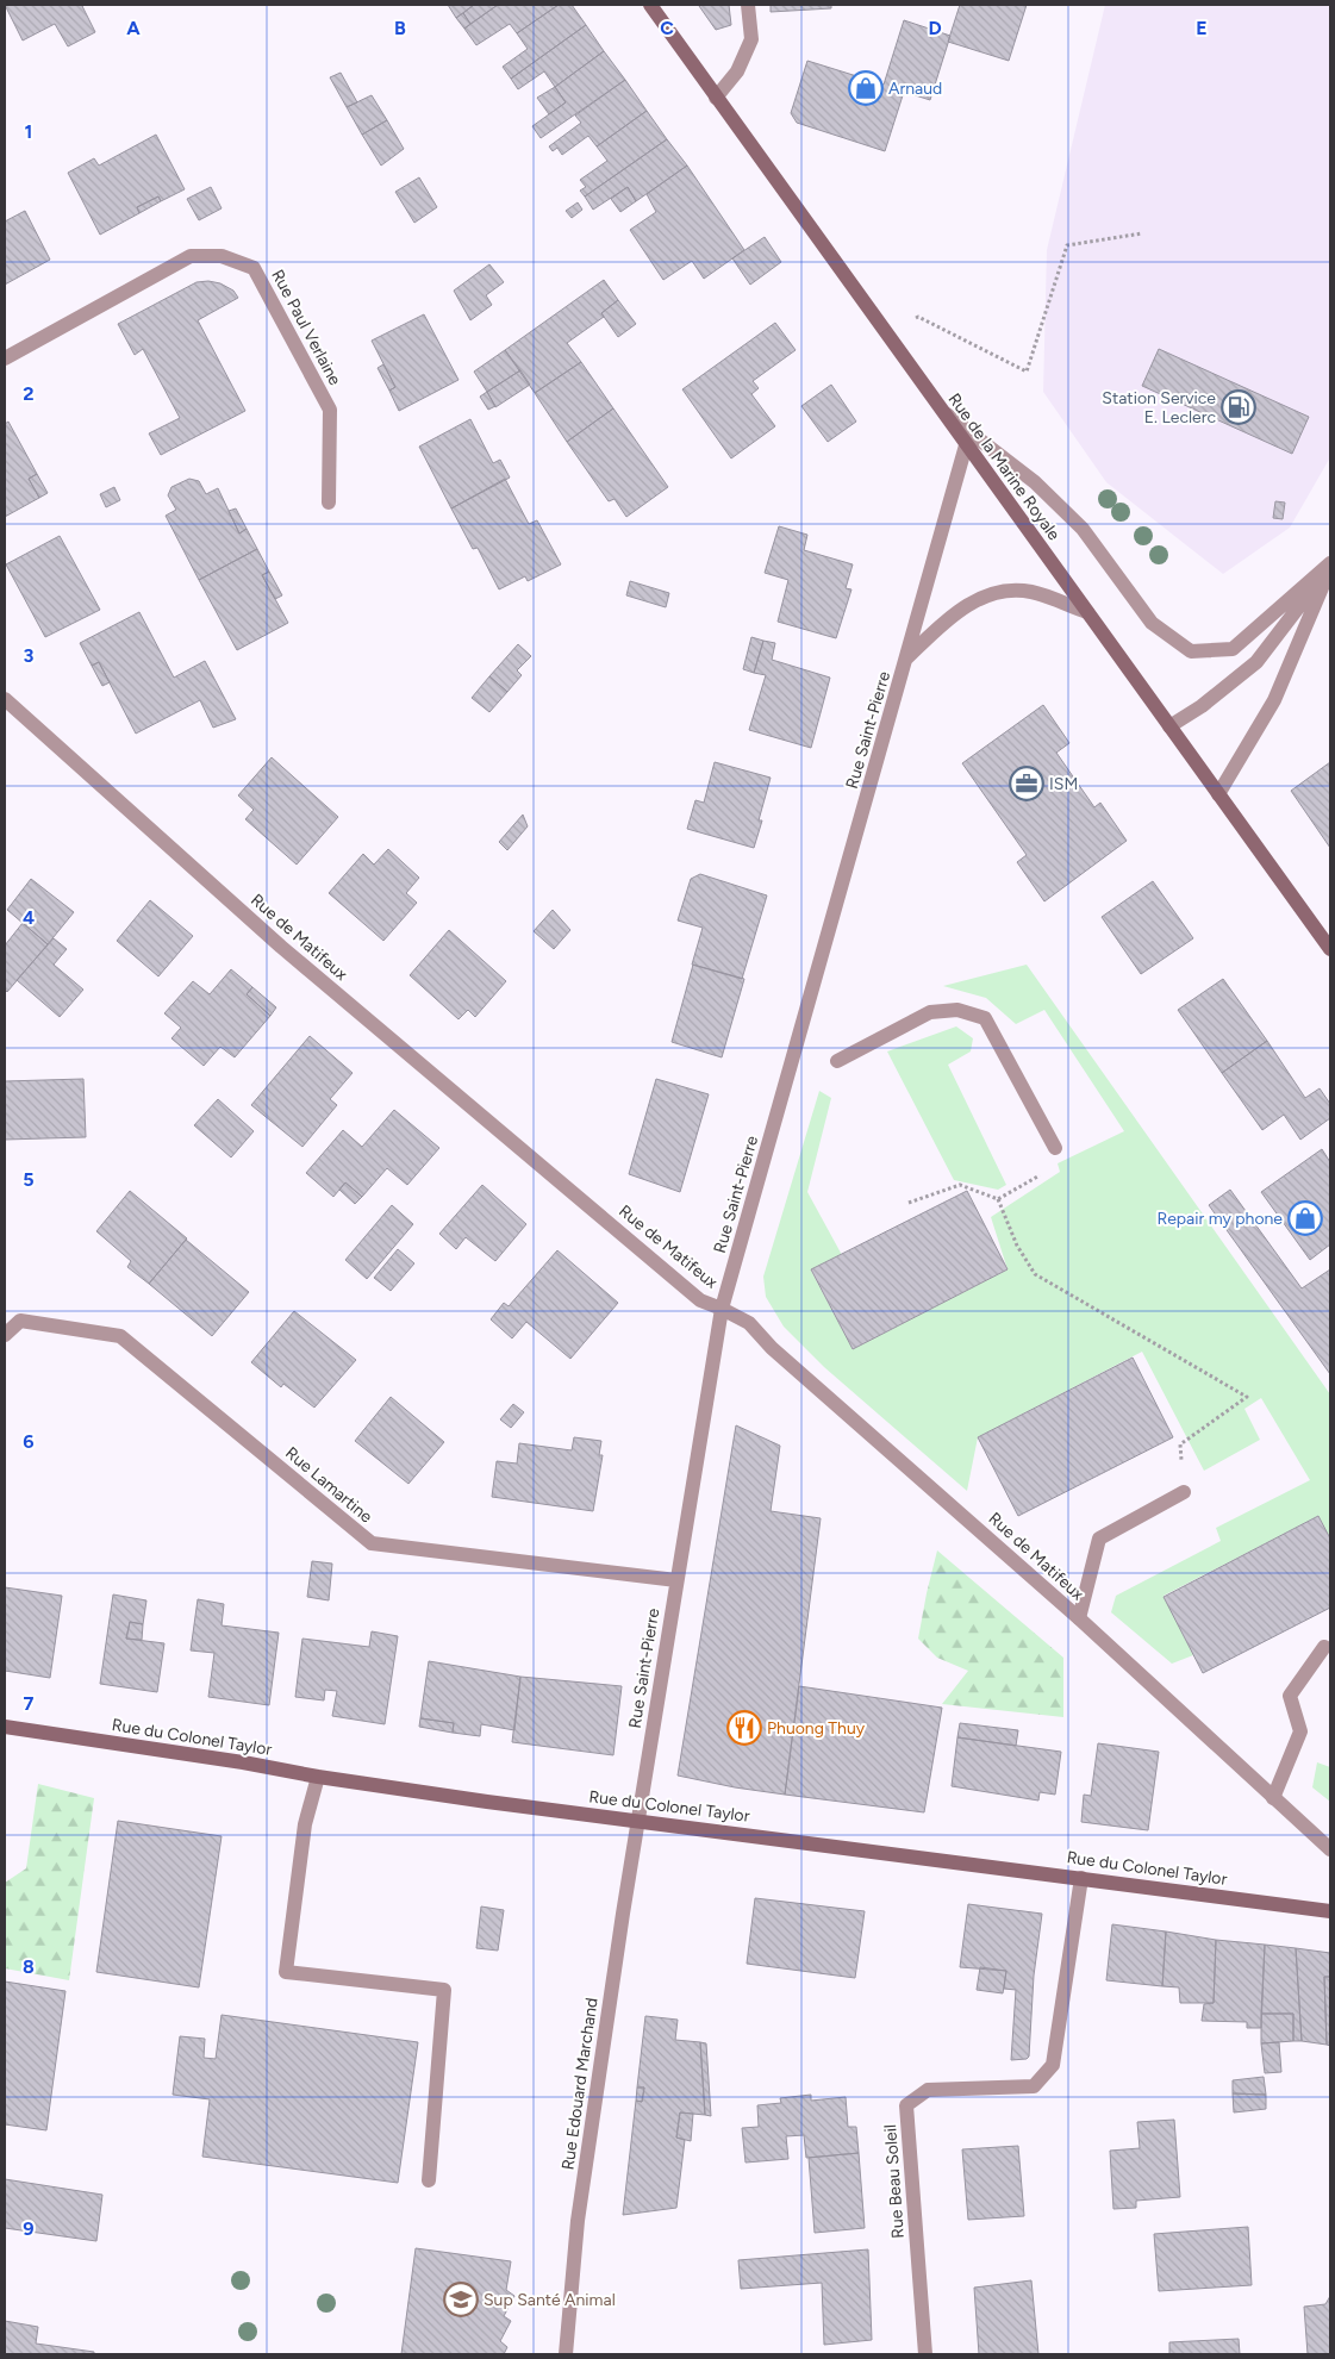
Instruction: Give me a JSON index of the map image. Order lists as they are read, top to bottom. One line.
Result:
{"streets":{"main road":["Rue de la Marine Royale","Rue du Colonel Taylor"],"street":["Rue Paul Verlaine","Rue Saint-Pierre","Rue de Matifeux","Rue Lamartine","Rue Edouard Marchand","Rue Beau Soleil"]},"crossings":[["Rue de la Marine Royale","Rue Saint-Pierre"],["Rue Saint-Pierre","Rue de Matifeux"],["Rue Saint-Pierre","Rue Lamartine"],["Rue Saint-Pierre","Rue du Colonel Taylor"],["Rue Saint-Pierre","Rue Edouard Marchand"],["Rue du Colonel Taylor","Rue Edouard Marchand"],["Rue du Colonel Taylor","Rue Beau Soleil"]],"places":{"shop":["Arnaud","Repair my phone"],"fuel station":["Station Service E. Leclerc"],"office":["ISM"],"restaurant":["Phuong Thuy"],"school or university":["Sup Santé Animal"]},"grid":{"columns":["A","B","C","D","E"],"rows":["1","2","3","4","5","6","7","8","9"]}}
